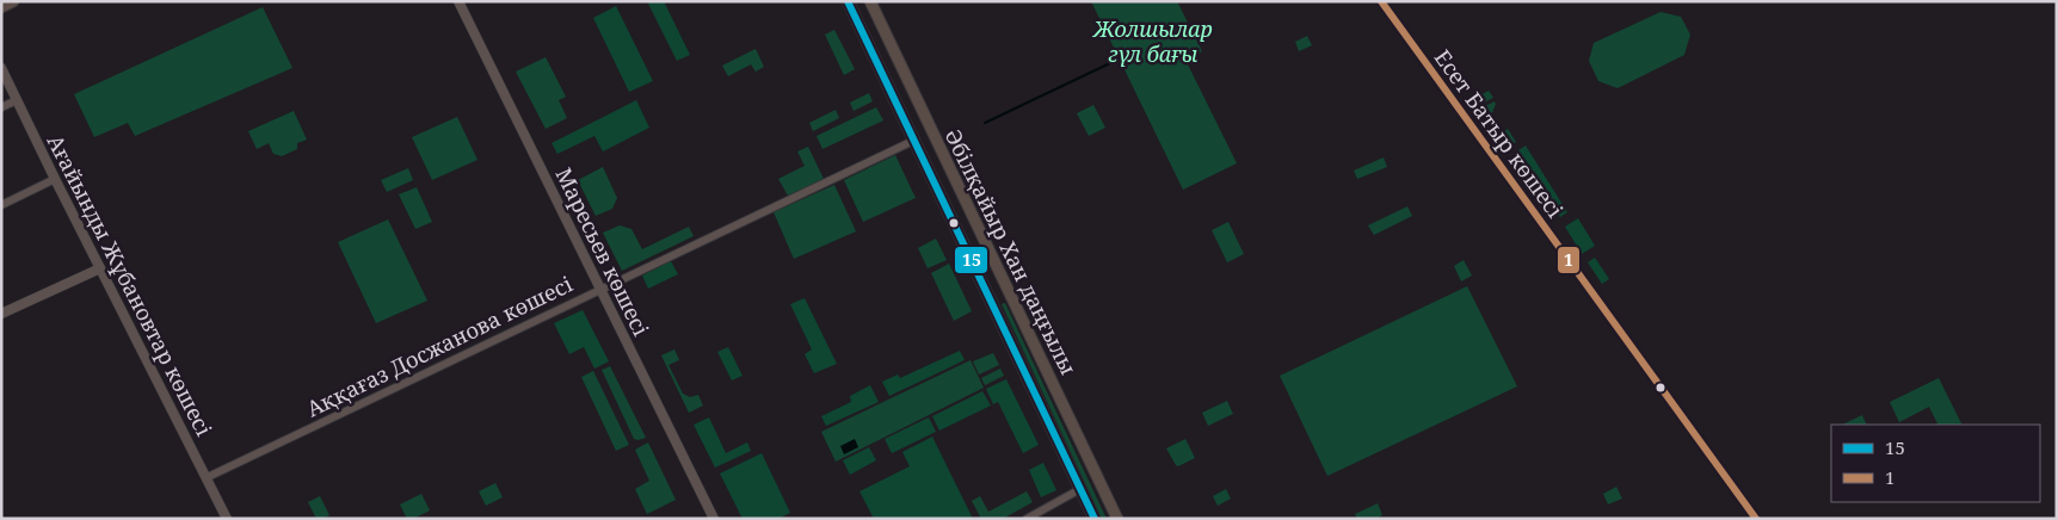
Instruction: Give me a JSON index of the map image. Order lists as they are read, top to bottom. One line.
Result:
{"streets":{"main road":["Әбілқайыр Хан даңғылы"],"street":["Есет Батыр көшесі","Маресьев көшесі","Ағайынды Жұбановтар көшесі","Аққағаз Досжанова көшесі"]},"crossings":[["Маресьев көшесі","Аққағаз Досжанова көшесі"],["Әбілқайыр Хан даңғылы","Аққағаз Досжанова көшесі"],["Ағайынды Жұбановтар көшесі","Аққағаз Досжанова көшесі"]],"parks":["Жолшылар гүл бағы"],"lines":["transit line 15","transit line 1"],"legend":["15","1"]}
